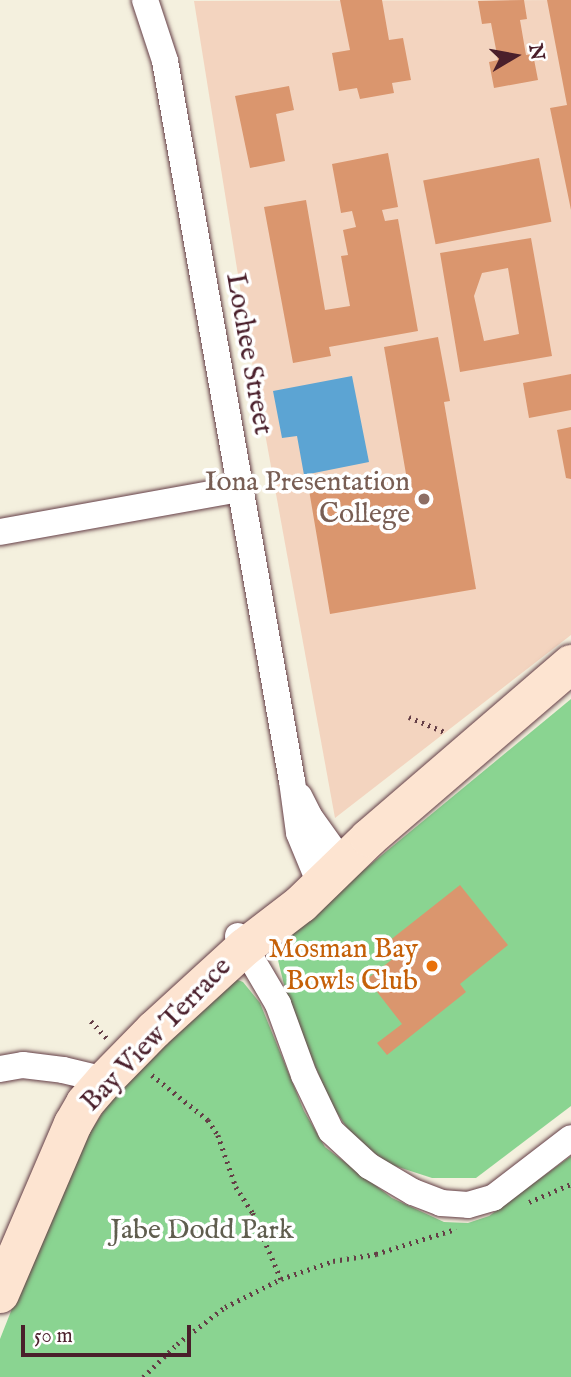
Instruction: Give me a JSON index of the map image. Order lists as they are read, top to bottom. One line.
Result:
{"streets":{"street":["Lochee Street","Bay View Terrace"]},"crossings":[["Lochee Street","Bay View Terrace"]],"parks":["Jabe Dodd Park"],"places":["Iona Presentation College","Mosman Bay Bowls Club"],"scale_bar":"50 m","north":"right"}
